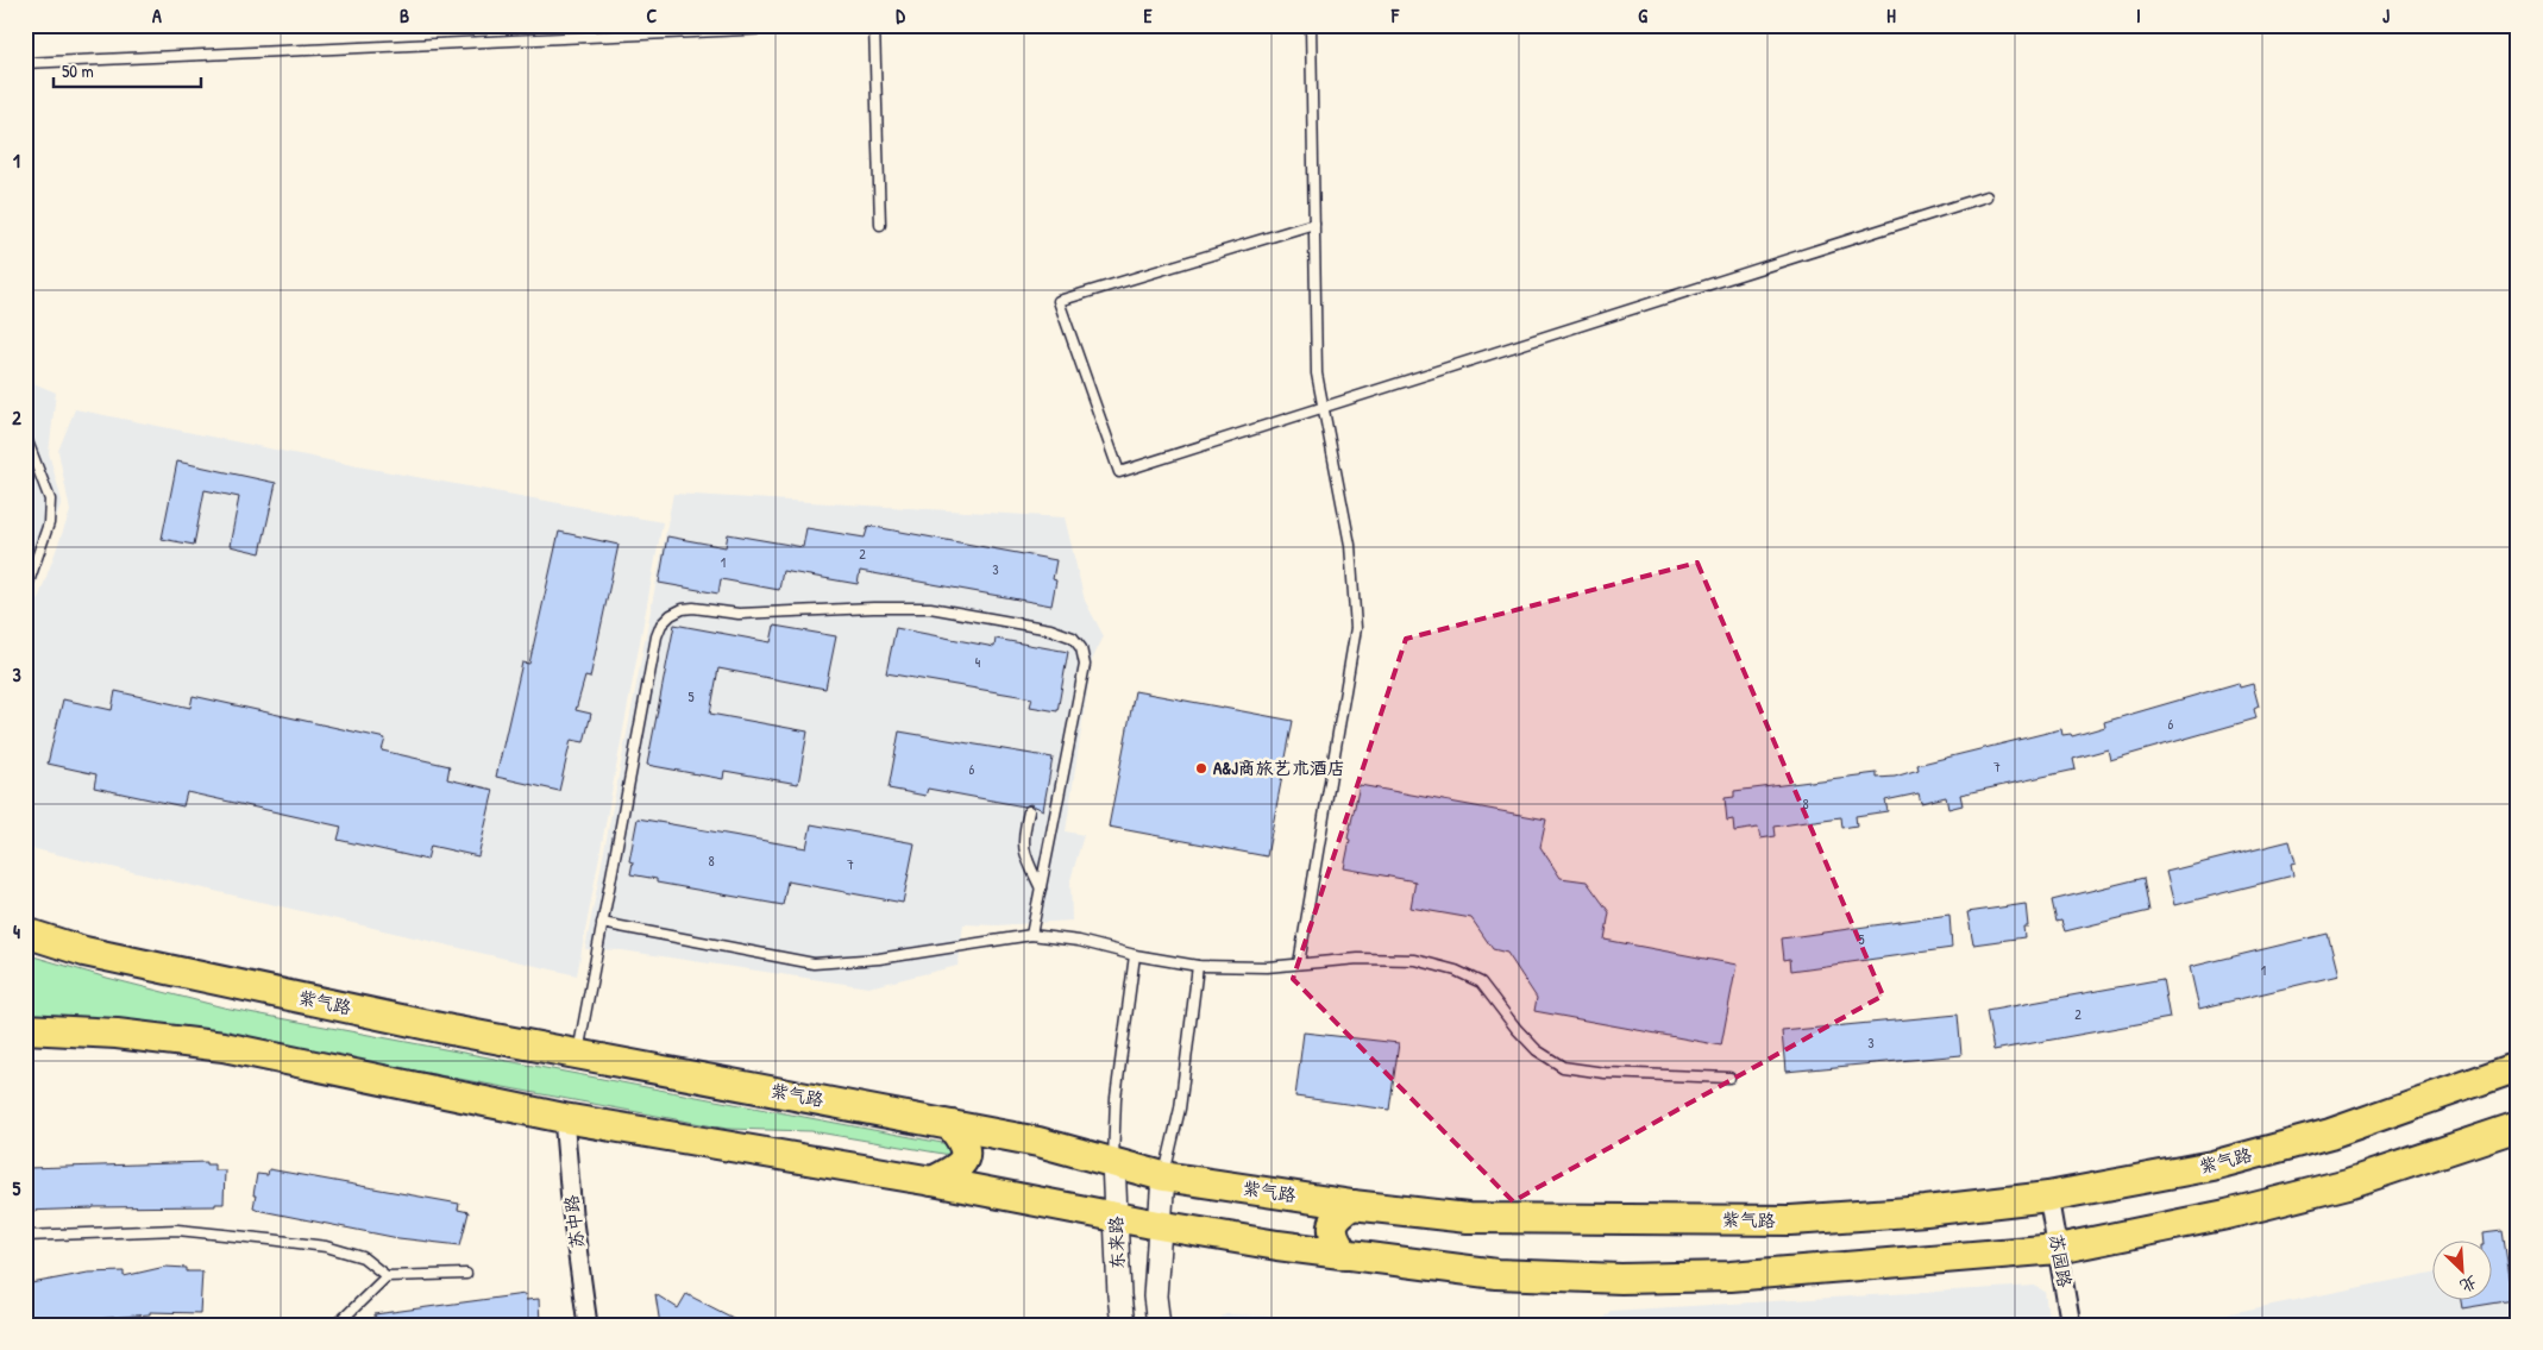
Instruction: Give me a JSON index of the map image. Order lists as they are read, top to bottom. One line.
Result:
{"streets":{"main road":["紫气路"],"street":["苏中路","东来路","苏园路"]},"crossings":[["紫气路","东来路"],["紫气路","苏园路"]],"places":["A&J商旅艺术酒店"],"house_numbers":["2","1","3","4","5","6","7","6","8","8","7","5","1","2","3"],"scale_bar":"50 m","north":"bottom right","grid":{"columns":["A","B","C","D","E","F","G","H","I","J"],"rows":["1","2","3","4","5"]}}
